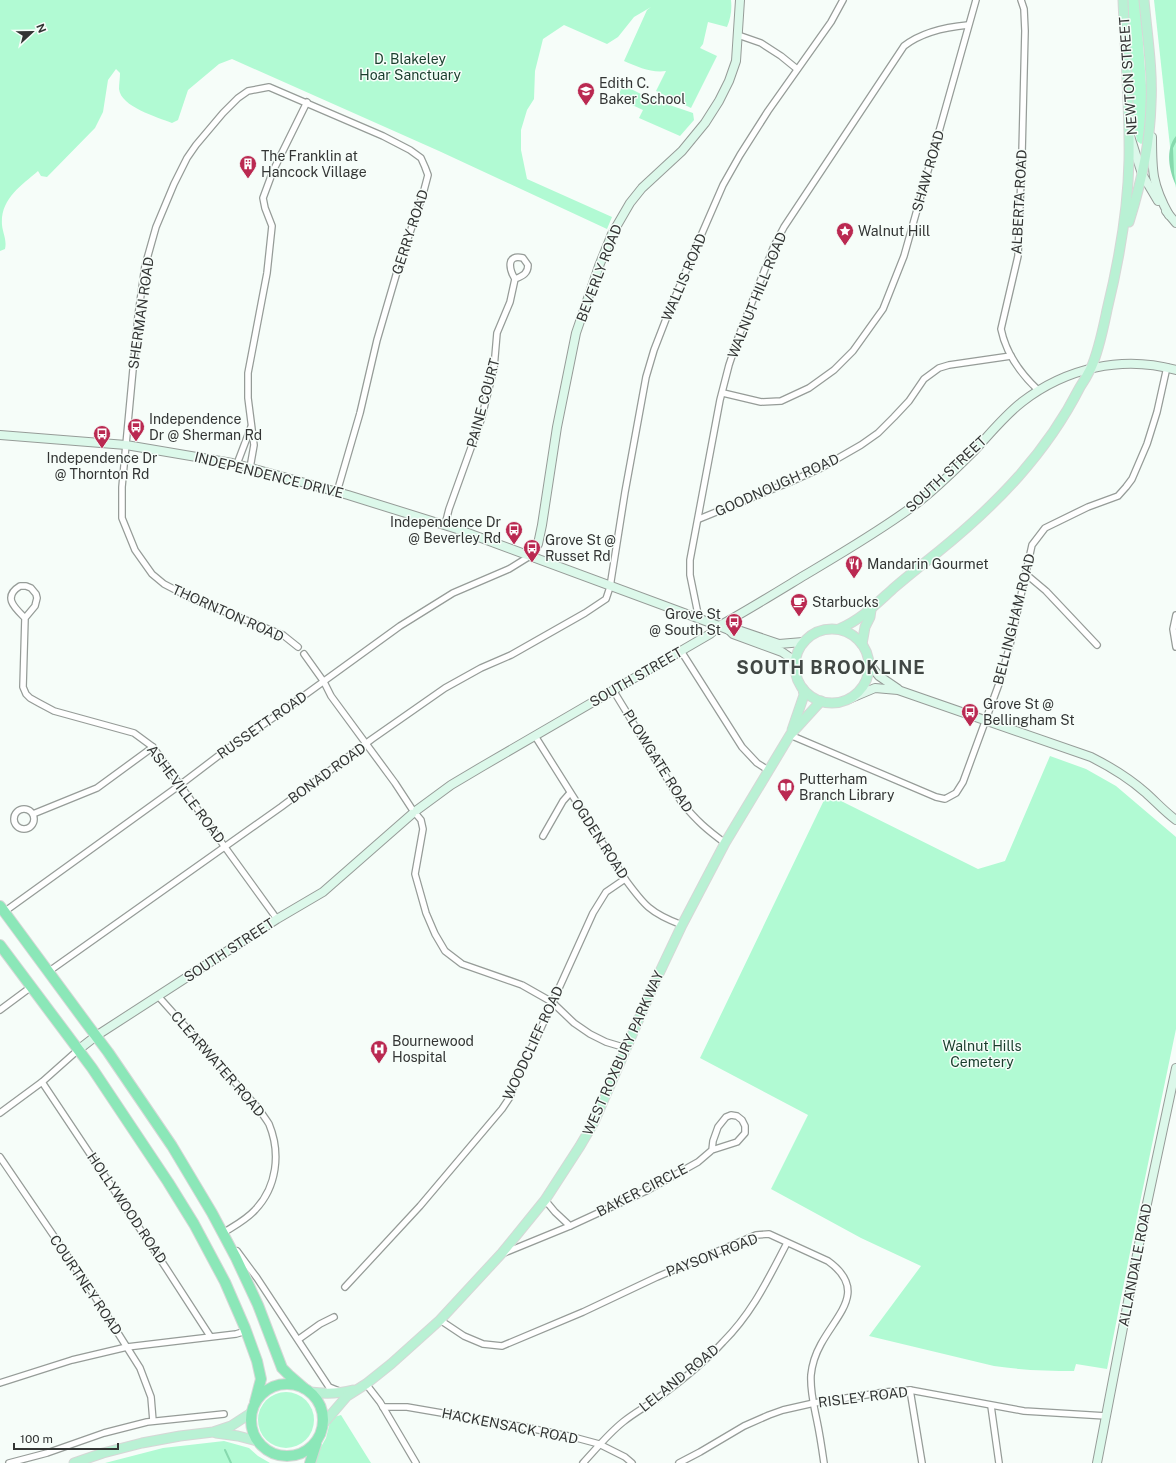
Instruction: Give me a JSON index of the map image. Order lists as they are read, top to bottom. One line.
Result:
{"streets":{"main road":["NEWTON STREET","WEST ROXBURY PARKWAY"],"street":["SHAW ROAD","ALBERTA ROAD","GERRY ROAD","BEVERLY ROAD","WALLIS ROAD","WALNUT HILL ROAD","SHERMAN ROAD","PAINE COURT","SOUTH STREET","INDEPENDENCE DRIVE","GOODNOUGH ROAD","THORNTON ROAD","BELLINGHAM ROAD","RUSSETT ROAD","PLOWGATE ROAD","BONAD ROAD","ASHEVILLE ROAD","OGDEN ROAD","WOODCLIFF ROAD","CLEARWATER ROAD","BAKER CIRCLE","HOLLYWOOD ROAD","PAYSON ROAD","ALLANDALE ROAD","COURTNEY ROAD","LELAND ROAD","RISLEY ROAD","HACKENSACK ROAD"]},"crossings":[["SHAW ROAD","WALNUT HILL ROAD"],["ALBERTA ROAD","SOUTH STREET"],["ALBERTA ROAD","GOODNOUGH ROAD"],["GERRY ROAD","SHERMAN ROAD"],["GERRY ROAD","INDEPENDENCE DRIVE"],["BEVERLY ROAD","INDEPENDENCE DRIVE"],["BEVERLY ROAD","RUSSETT ROAD"],["WALLIS ROAD","INDEPENDENCE DRIVE"],["WALLIS ROAD","BONAD ROAD"],["WALNUT HILL ROAD","INDEPENDENCE DRIVE"],["WALNUT HILL ROAD","GOODNOUGH ROAD"],["SHERMAN ROAD","INDEPENDENCE DRIVE"],["SHERMAN ROAD","THORNTON ROAD"],["PAINE COURT","INDEPENDENCE DRIVE"],["SOUTH STREET","INDEPENDENCE DRIVE"],["SOUTH STREET","BELLINGHAM ROAD"],["SOUTH STREET","PLOWGATE ROAD"],["SOUTH STREET","ASHEVILLE ROAD"],["SOUTH STREET","OGDEN ROAD"],["SOUTH STREET","CLEARWATER ROAD"],["SOUTH STREET","HOLLYWOOD ROAD"],["INDEPENDENCE DRIVE","THORNTON ROAD"],["INDEPENDENCE DRIVE","RUSSETT ROAD"],["INDEPENDENCE DRIVE","BONAD ROAD"],["BELLINGHAM ROAD","WEST ROXBURY PARKWAY"],["RUSSETT ROAD","ASHEVILLE ROAD"],["PLOWGATE ROAD","WEST ROXBURY PARKWAY"],["BONAD ROAD","ASHEVILLE ROAD"],["OGDEN ROAD","WOODCLIFF ROAD"],["OGDEN ROAD","WEST ROXBURY PARKWAY"],["WEST ROXBURY PARKWAY","BAKER CIRCLE"],["WEST ROXBURY PARKWAY","PAYSON ROAD"],["PAYSON ROAD","LELAND ROAD"],["PAYSON ROAD","RISLEY ROAD"],["ALLANDALE ROAD","RISLEY ROAD"],["LELAND ROAD","HACKENSACK ROAD"]],"districts":["SOUTH BROOKLINE"],"parks":["D. Blakeley Hoar Sanctuary","Walnut Hills Cemetery"],"places":{"school or university":["Edith C. Baker School"],"building":["The Franklin at Hancock Village"],"place":["Walnut Hill"],"bus stop":["Independence Dr @ Sherman Rd","Independence Dr @ Thornton Rd","Independence Dr @ Beverley Rd","Grove St @ Russet Rd","Grove St @ South St","Grove St @ Bellingham St"],"restaurant":["Mandarin Gourmet"],"cafe":["Starbucks"],"library":["Putterham Branch Library"],"hospital":["Bournewood Hospital"]},"scale_bar":"100 m","north":"right"}
